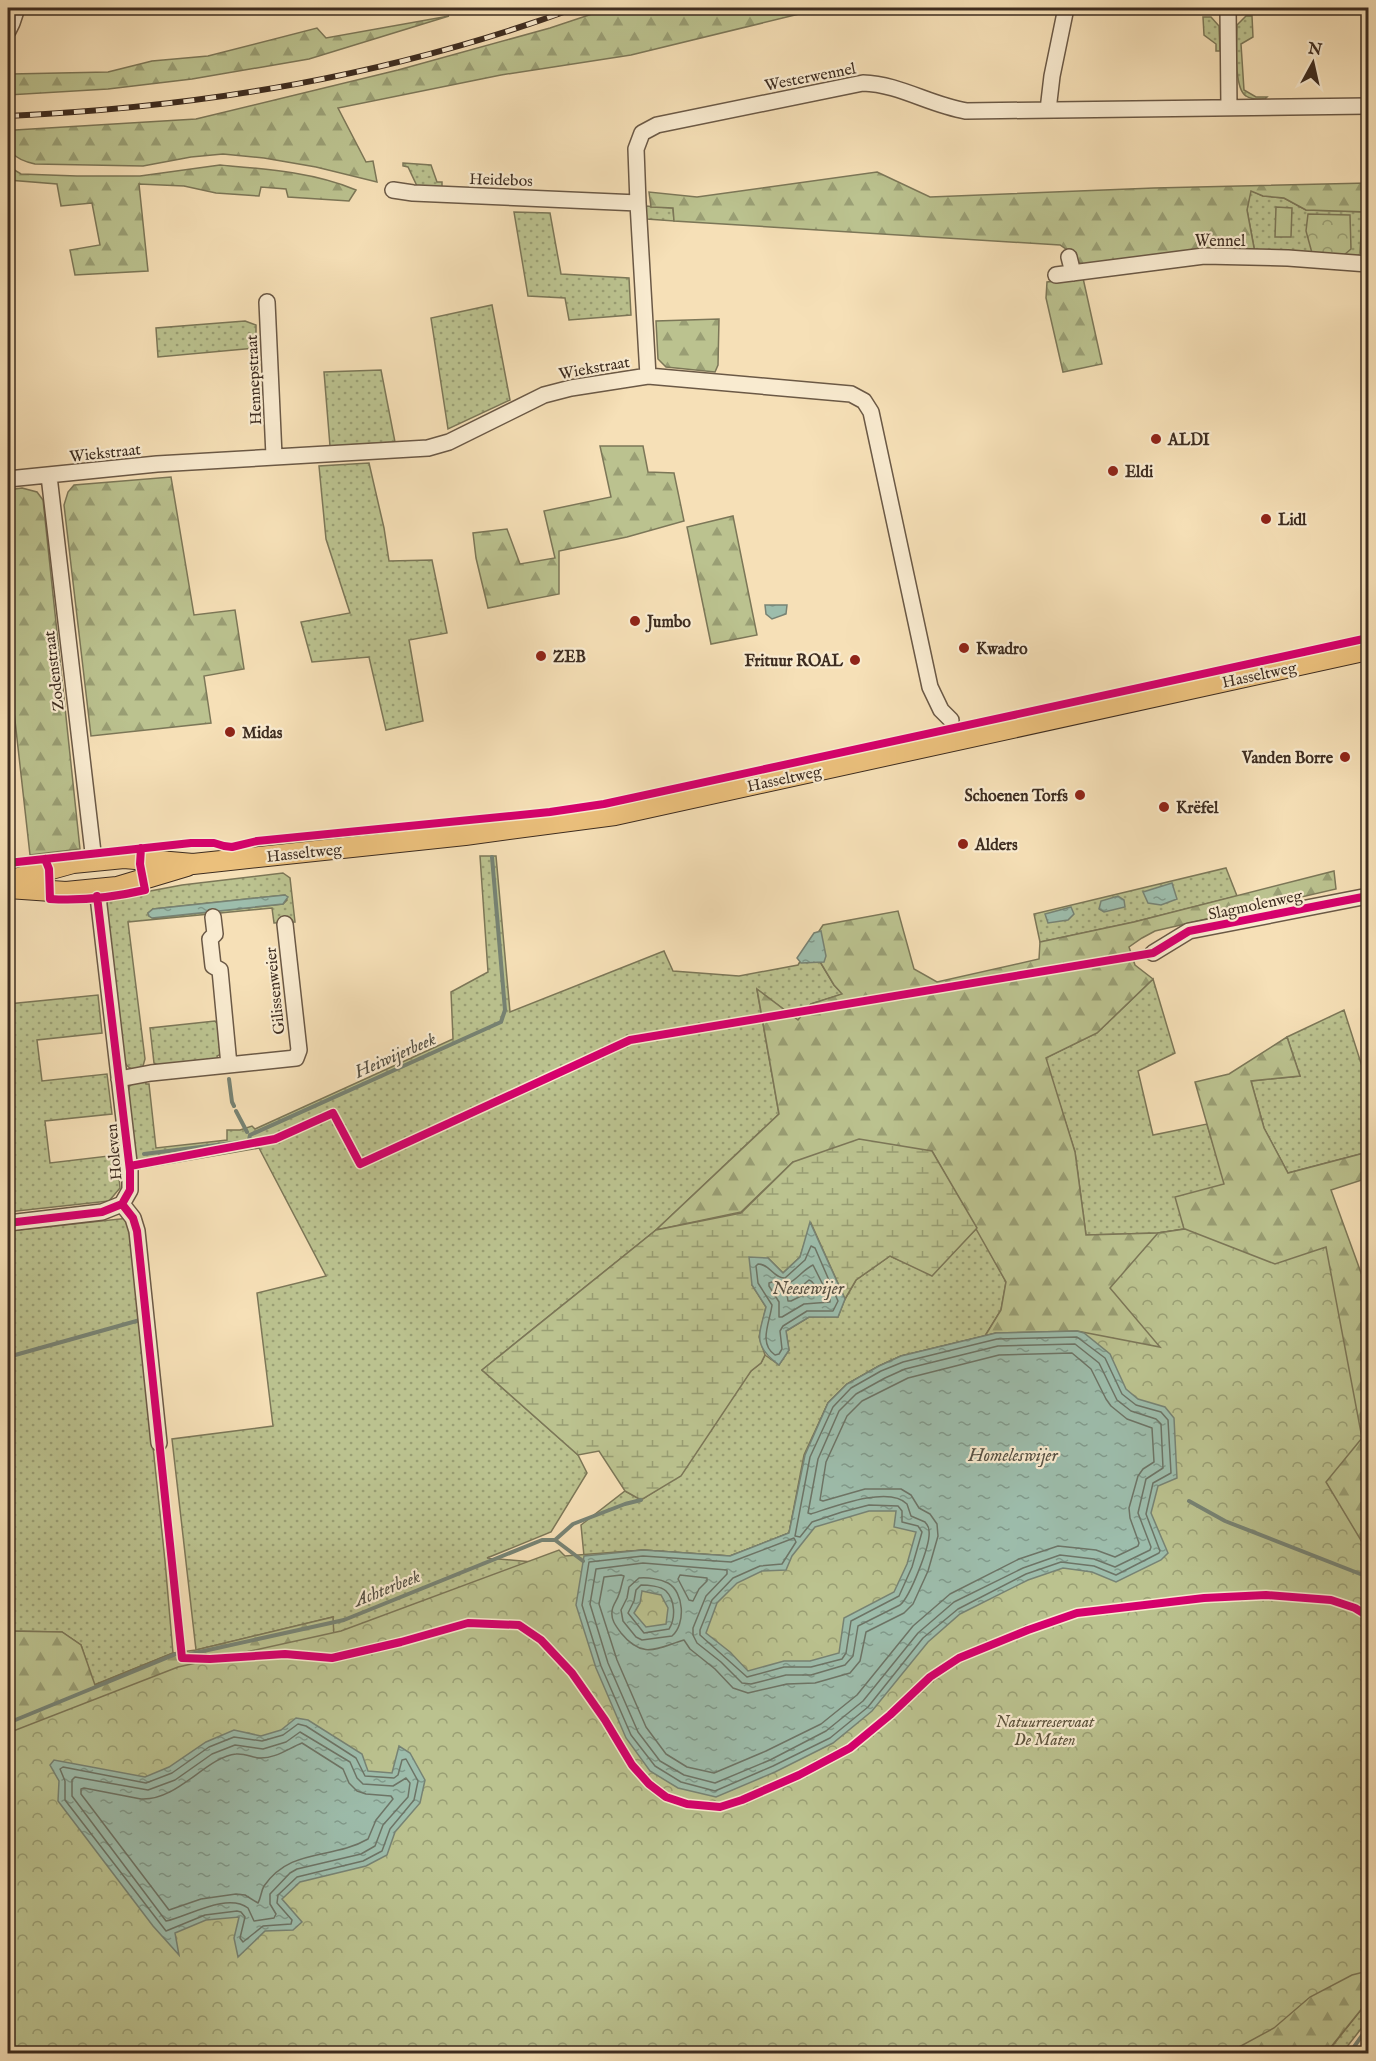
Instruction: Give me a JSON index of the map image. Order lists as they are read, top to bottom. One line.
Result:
{"streets":{"main road":["Hasseltweg"],"street":["Westerwennel","Heidebos","Wennel","Wiekstraat","Hennepstraat","Zodenstraat","Slagmolenweg","Gilissenweier","Holeven"]},"crossings":[["Westerwennel","Heidebos"],["Westerwennel","Wiekstraat"],["Wiekstraat","Hennepstraat"],["Wiekstraat","Zodenstraat"],["Zodenstraat","Hasseltweg"],["Hasseltweg","Holeven"],["Gilissenweier","Holeven"]],"water":["Heiwijerbeek","Neesewijer","Homeleswijer","Achterbeek"],"parks":["Natuurreservaat De Maten"],"places":["ALDI","Eldi","Lidl","Jumbo","Kwadro","ZEB","Frituur ROAL","Midas","Vanden Borre","Schoenen Torfs","Krëfel","Alders"],"north":"top"}
